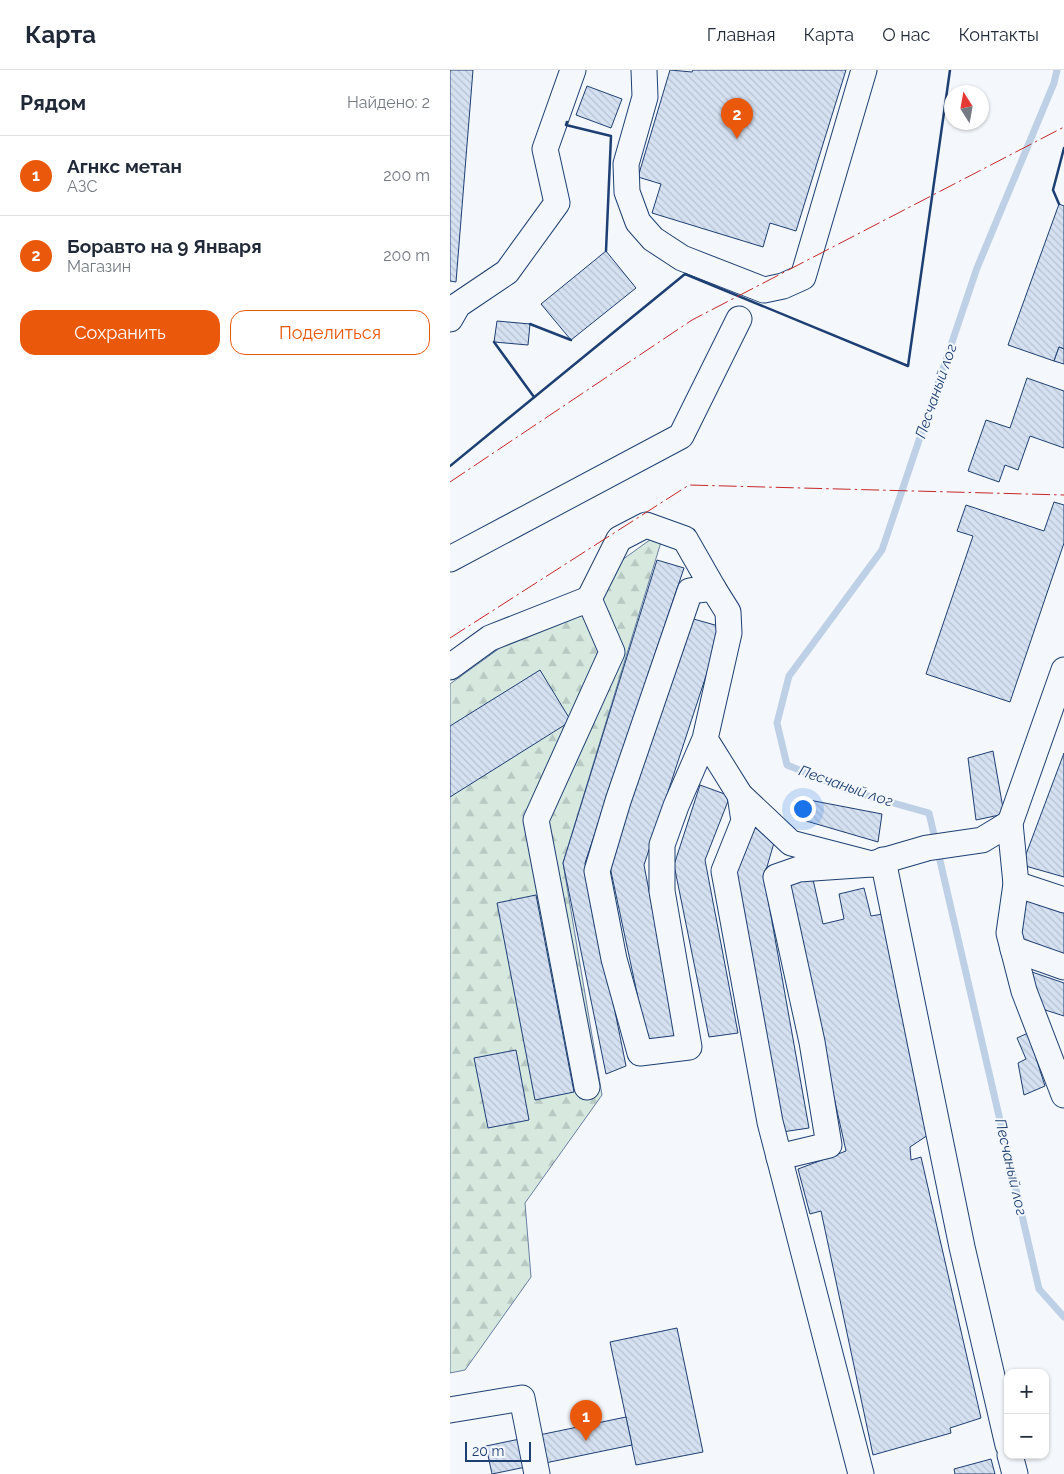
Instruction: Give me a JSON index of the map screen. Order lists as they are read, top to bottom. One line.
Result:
{"water":["Песчаный лог"],"scale_bar":"20 m","north":"top","page":{"header":"Карта","nav":["Главная","Карта","О нас","Контакты"],"heading":["Рядом","Найдено: 2"],"pins":["2","1"],"list":[{"mark":"1","name":"Агнкс метан","note":"АЗС","value":"200 m"},{"mark":"2","name":"Боравто на 9 Января","note":"Магазин","value":"200 m"}],"buttons":["Сохранить","Поделиться"],"map_buttons":["+","−"],"scale":"20 m"}}
